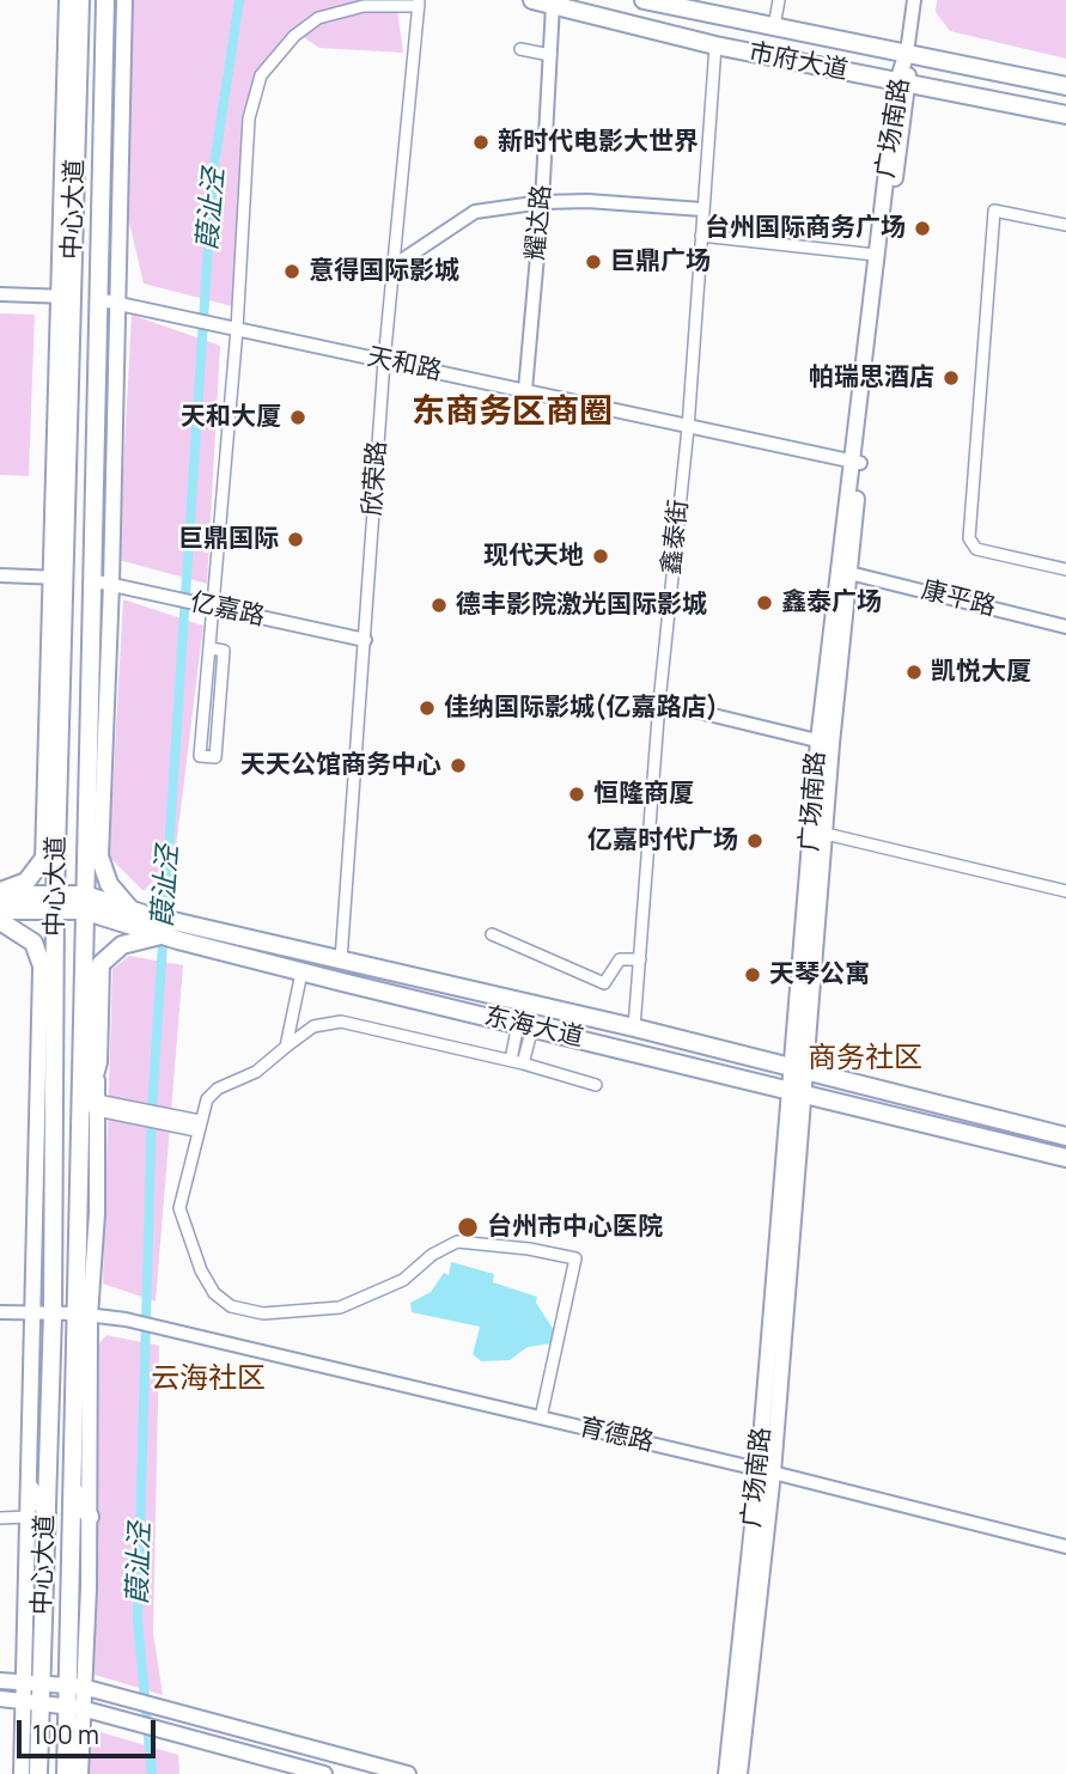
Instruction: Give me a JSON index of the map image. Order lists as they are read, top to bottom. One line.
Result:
{"streets":{"main road":["市府大道","广场南路","中心大道","东海大道"],"street":["耀达路","天和路","欣荣路","鑫泰街","康平路","亿嘉路","育德路"]},"crossings":[["市府大道","广场南路"],["市府大道","耀达路"],["市府大道","鑫泰街"],["广场南路","天和路"],["广场南路","康平路"],["广场南路","东海大道"],["广场南路","育德路"],["中心大道","天和路"],["中心大道","亿嘉路"],["中心大道","东海大道"],["中心大道","育德路"],["耀达路","天和路"],["天和路","欣荣路"],["天和路","鑫泰街"],["欣荣路","亿嘉路"],["欣荣路","东海大道"],["鑫泰街","东海大道"]],"districts":["东商务区商圈","商务社区","云海社区"],"water":["葭沚泾"],"places":["新时代电影大世界","台州国际商务广场","巨鼎广场","意得国际影城","帕瑞思酒店","天和大厦","巨鼎国际","现代天地","鑫泰广场","德丰影院激光国际影城","凯悦大厦","佳纳国际影城(亿嘉路店)","天天公馆商务中心","恒隆商厦","亿嘉时代广场","天琴公寓","台州市中心医院"],"scale_bar":"100 m"}
